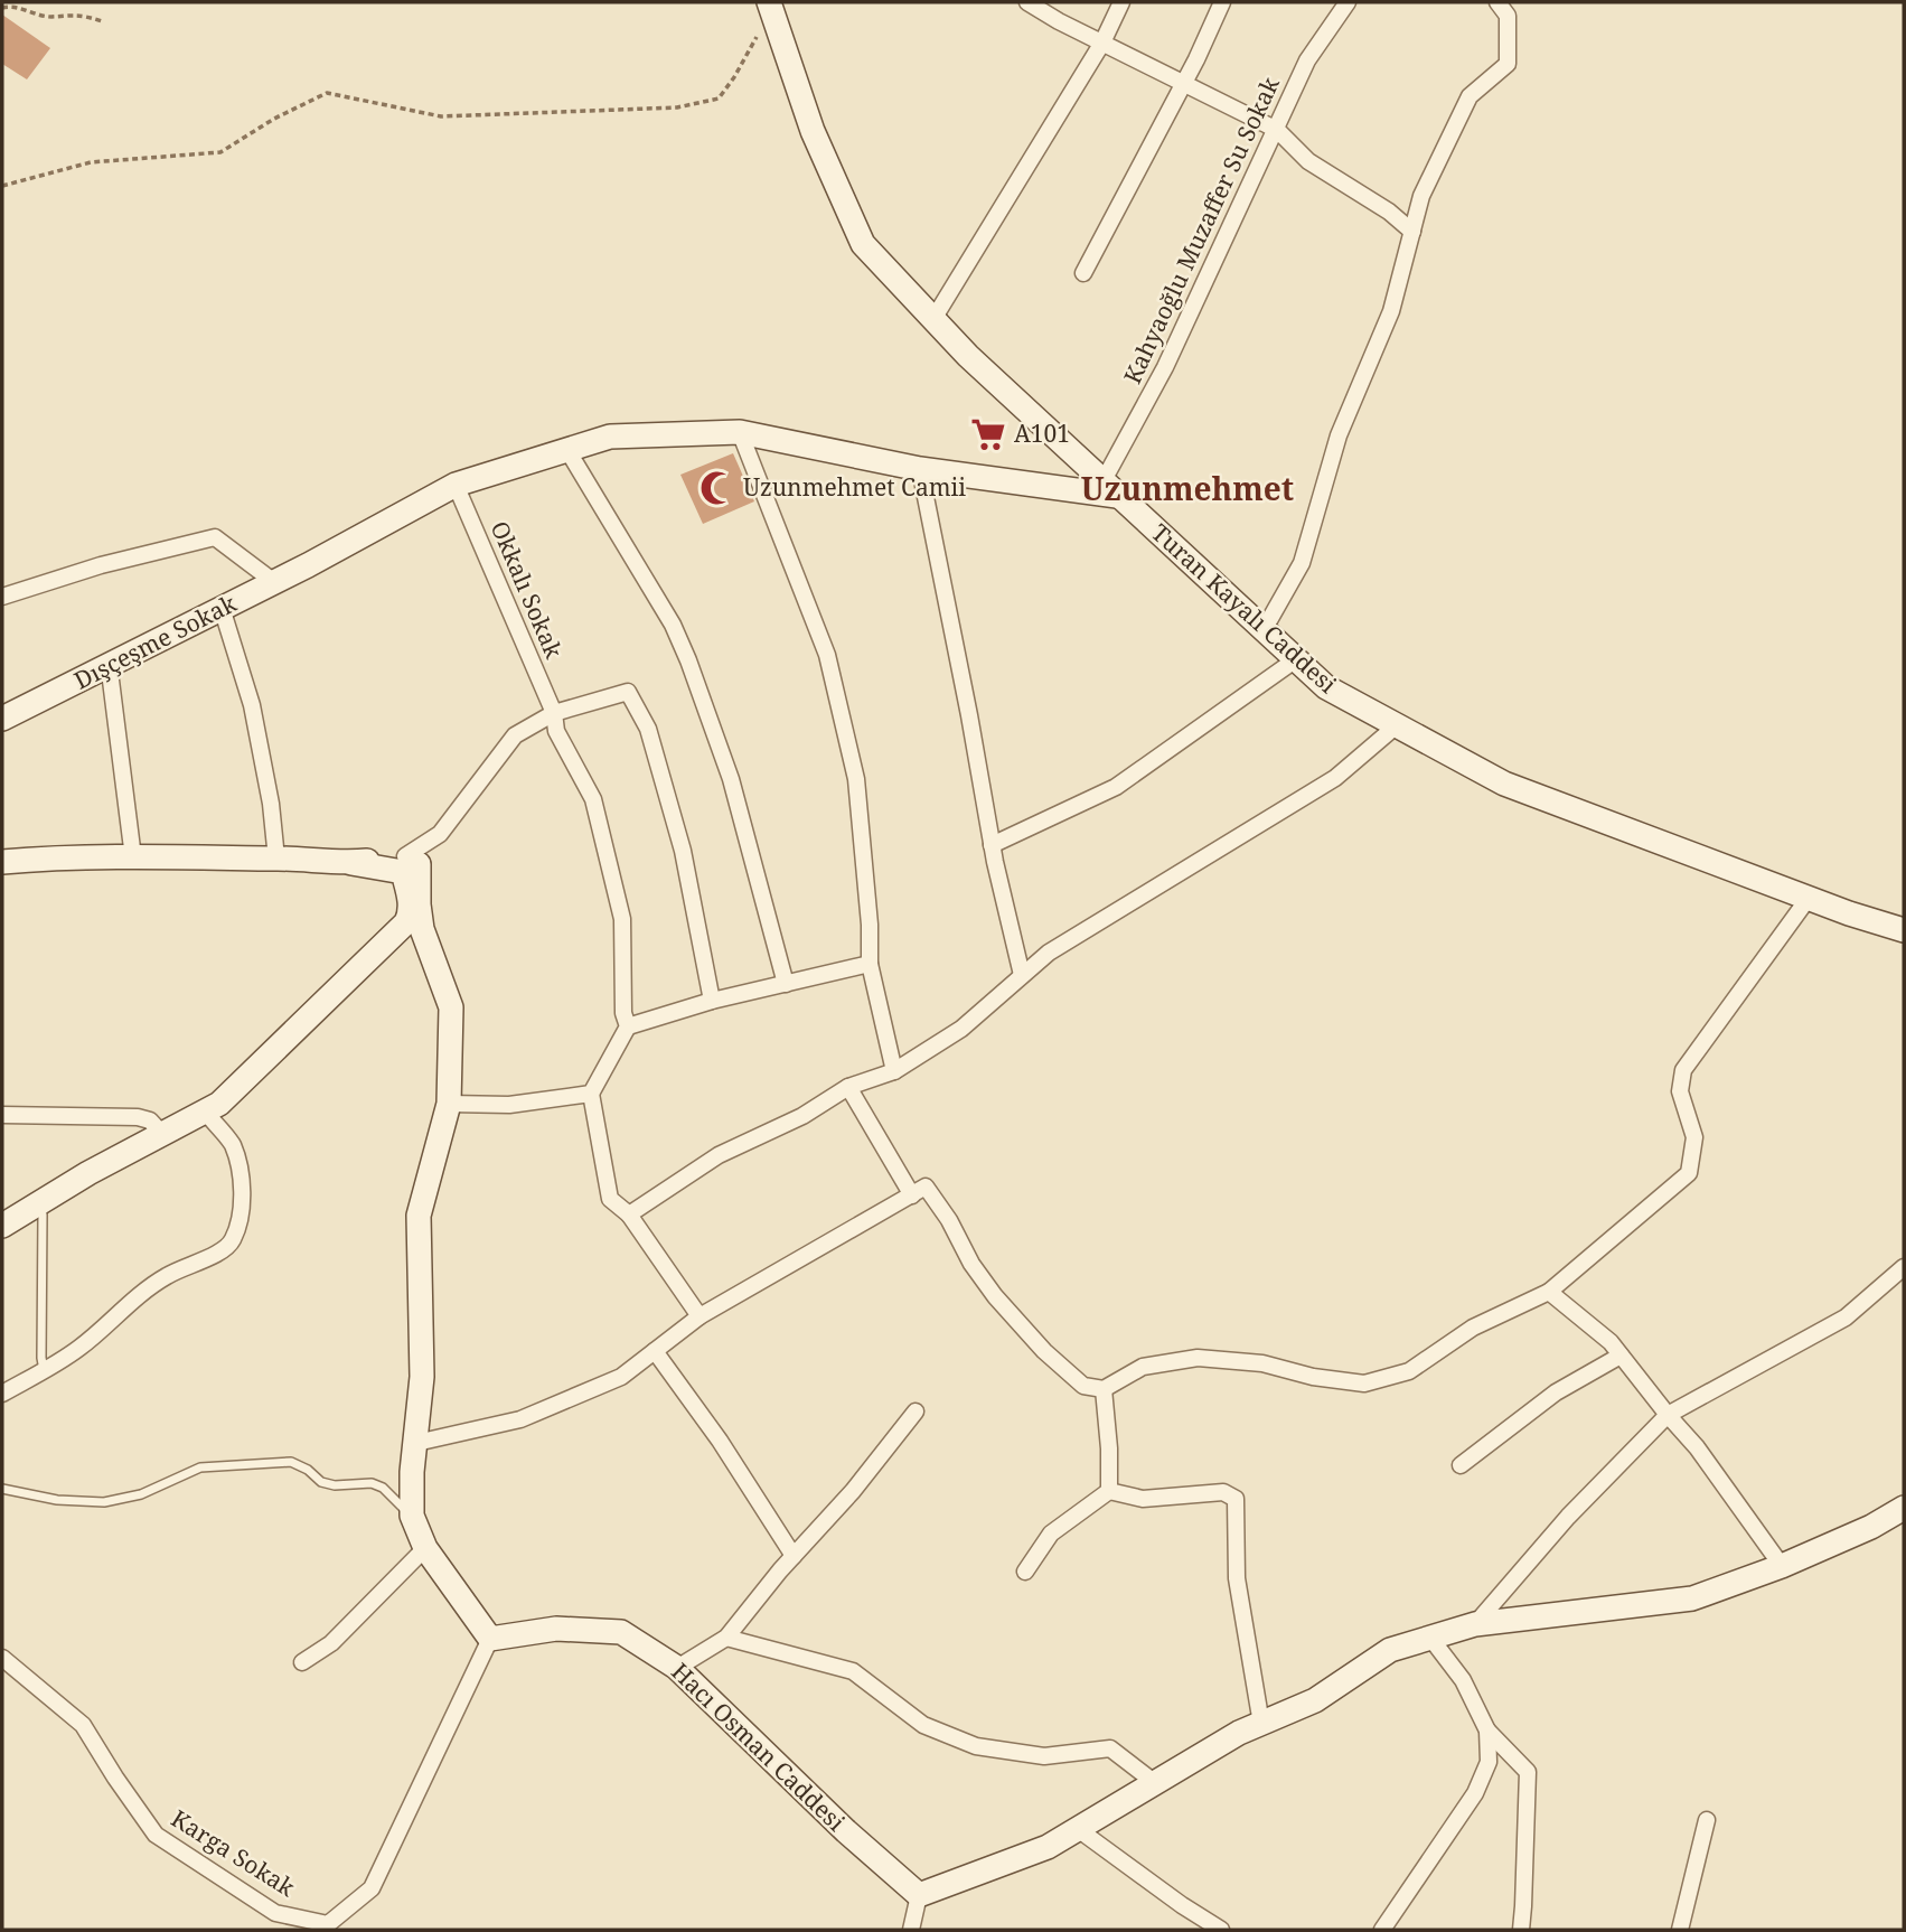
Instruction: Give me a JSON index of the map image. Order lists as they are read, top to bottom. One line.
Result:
{"streets":{"street":["Kahyaoğlu Muzaffer Su Sokak","Okkalı Sokak","Turan Kayalı Caddesi","Dışçeşme Sokak","Hacı Osman Caddesi","Karga Sokak"]},"crossings":[["Kahyaoğlu Muzaffer Su Sokak","Turan Kayalı Caddesi"],["Kahyaoğlu Muzaffer Su Sokak","Dışçeşme Sokak"],["Okkalı Sokak","Dışçeşme Sokak"],["Turan Kayalı Caddesi","Dışçeşme Sokak"],["Hacı Osman Caddesi","Karga Sokak"]],"districts":["Uzunmehmet"],"places":{"supermarket":["A101"],"mosque":["Uzunmehmet Camii"]}}
